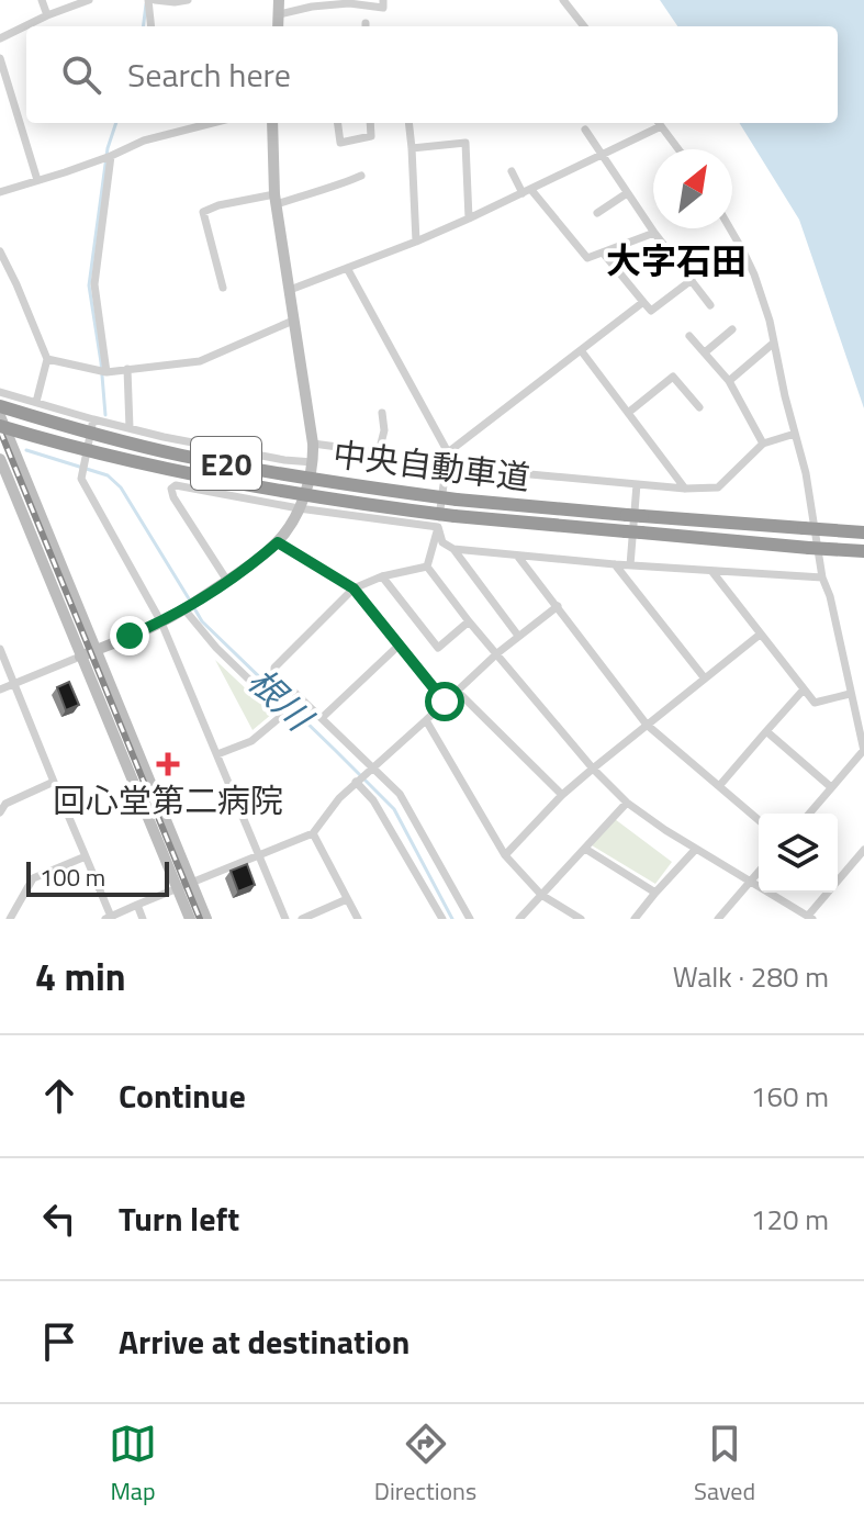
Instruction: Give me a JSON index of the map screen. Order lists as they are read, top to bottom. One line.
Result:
{"streets":{"highway":["E20","中央自動車道"]},"districts":["大字石田"],"water":["根川"],"places":{"health":["回心堂第二病院"]},"scale_bar":"100 m","north":"top right","page":{"search":"Search here","scale":"100 m","heading":["4 min","Walk · 280 m"],"list":[["Continue","160 m"],["Turn left","120 m"],"Arrive at destination"],"nav":["Map","Directions","Saved"]}}
